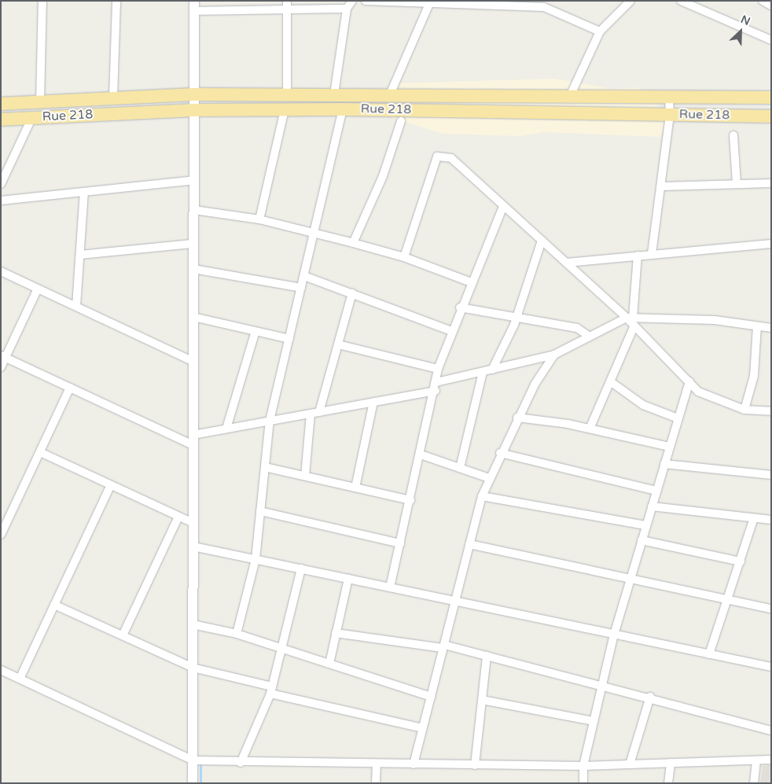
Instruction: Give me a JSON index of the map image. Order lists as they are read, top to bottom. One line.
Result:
{"streets":{"highway":["Rue 218"]},"north":"top right"}
